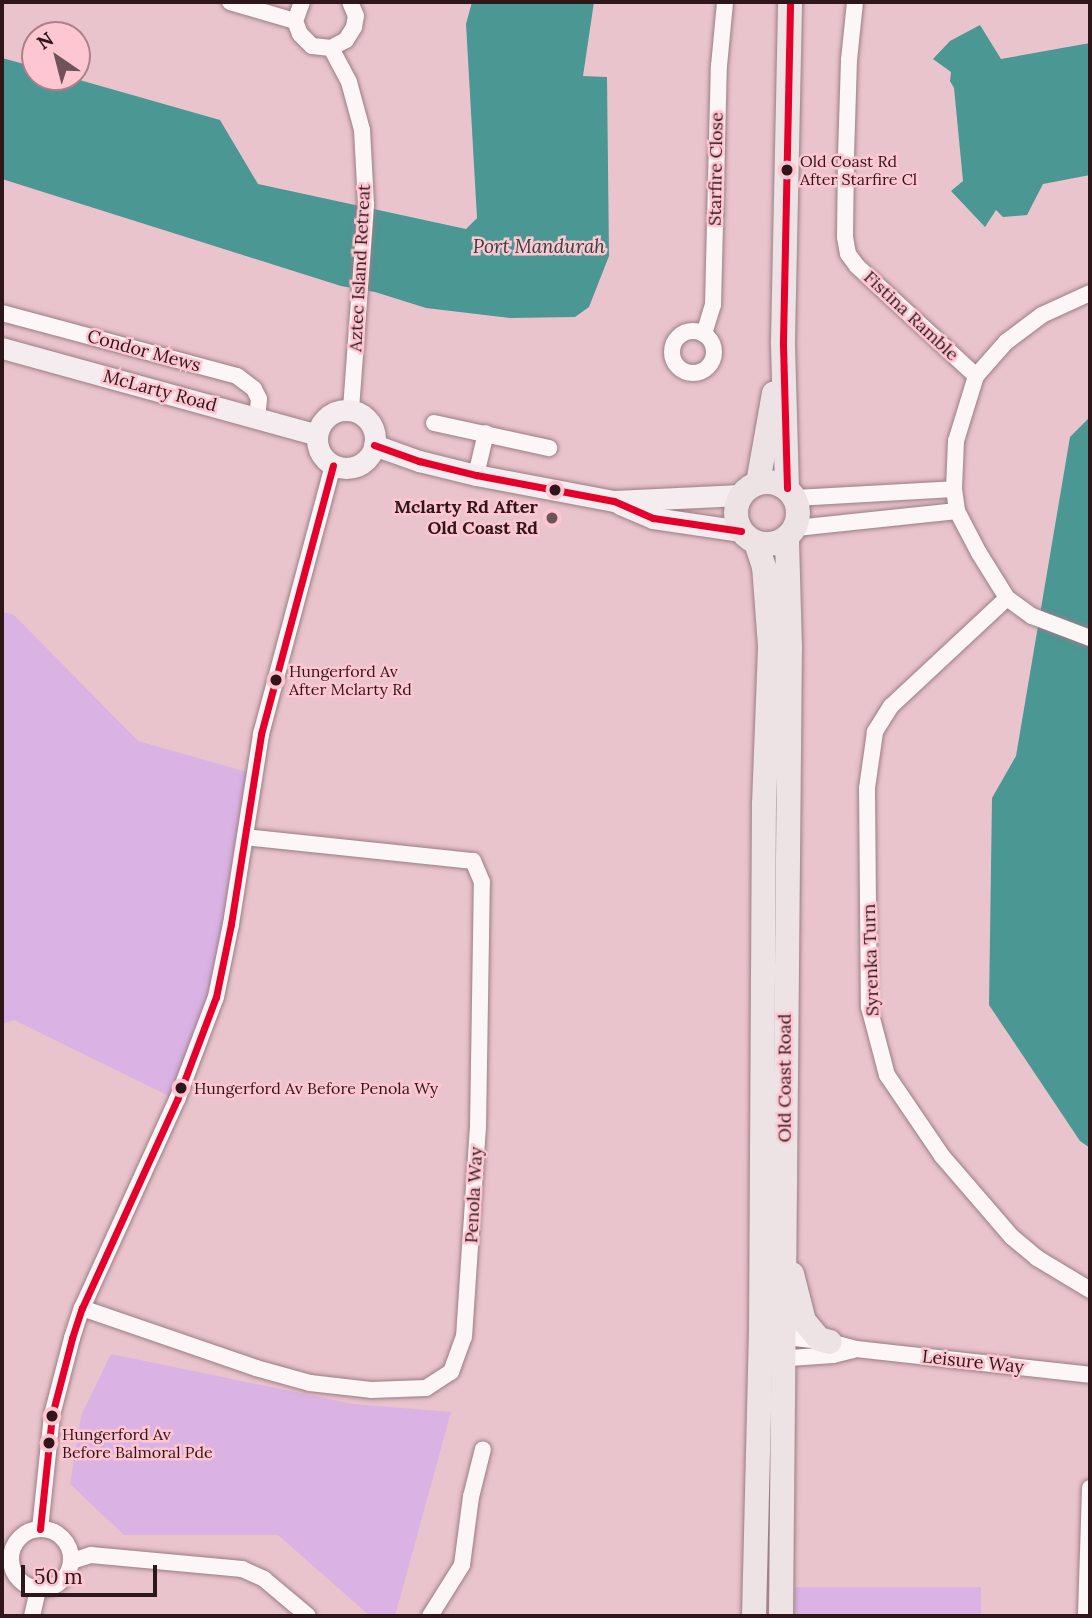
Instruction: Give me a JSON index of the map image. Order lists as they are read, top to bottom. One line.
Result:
{"streets":{"main road":["Old Coast Road"],"street":["Starfire Close","Aztec Island Retreat","Fistina Ramble","Condor Mews","McLarty Road","Syrenka Turn","Penola Way","Leisure Way"]},"crossings":[["Aztec Island Retreat","McLarty Road"],["Condor Mews","McLarty Road"],["Old Coast Road","Leisure Way"]],"water":["Port Mandurah"],"places":["Old Coast Rd After Starfire Cl","Mclarty Rd After Old Coast Rd","Hungerford Av After Mclarty Rd","Hungerford Av Before Penola Wy","Hungerford Av Before Balmoral Pde"],"scale_bar":"50 m","north":"top left"}
